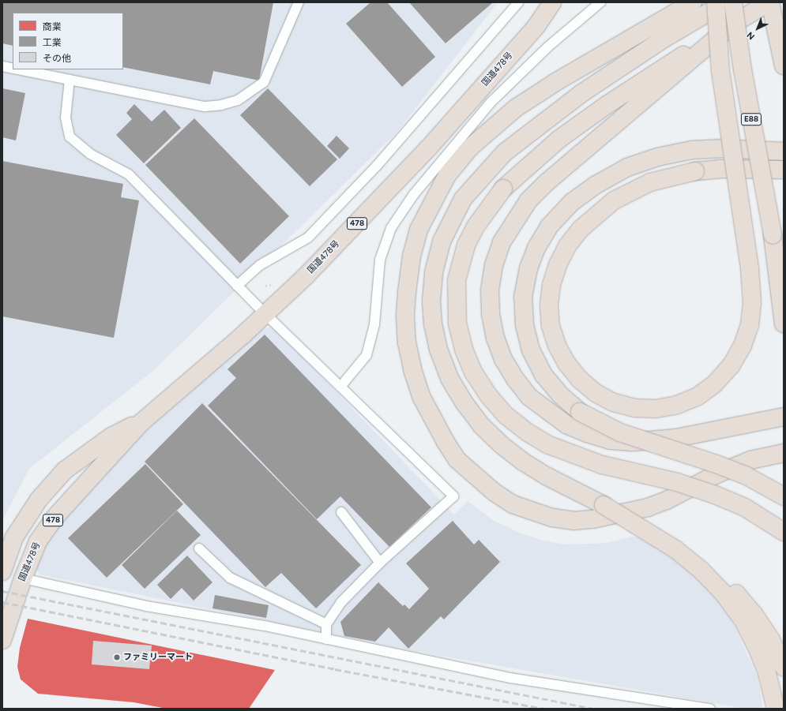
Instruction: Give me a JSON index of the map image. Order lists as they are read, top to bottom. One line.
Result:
{"streets":{"highway":["国道478号","E88","478"]},"places":["ファミリーマート"],"legend":["商業","工業","その他"],"north":"bottom left"}
